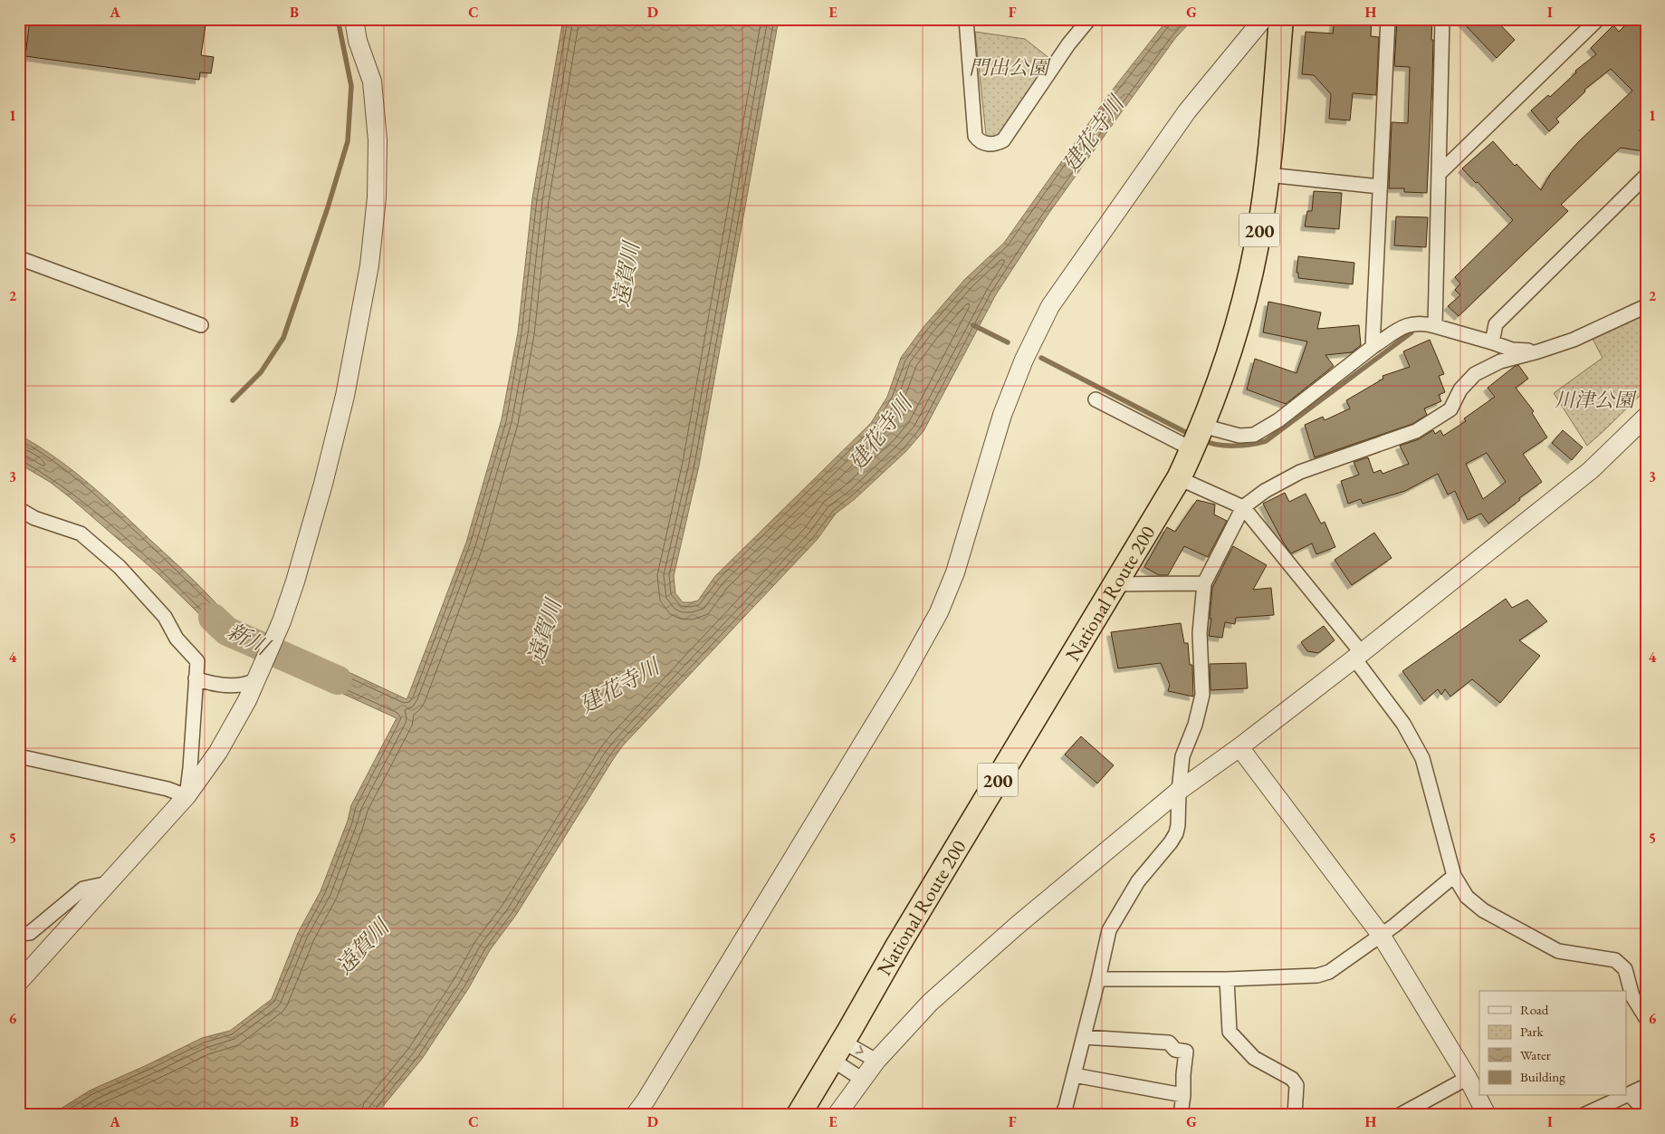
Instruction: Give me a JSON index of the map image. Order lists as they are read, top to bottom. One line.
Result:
{"streets":{"highway":["200","National Route 200"]},"water":["建花寺川","遠賀川","新川"],"parks":["門出公園","川津公園"],"legend":["Road","Park","Water","Building"],"grid":{"columns":["A","B","C","D","E","F","G","H","I"],"rows":["1","2","3","4","5","6"]}}
